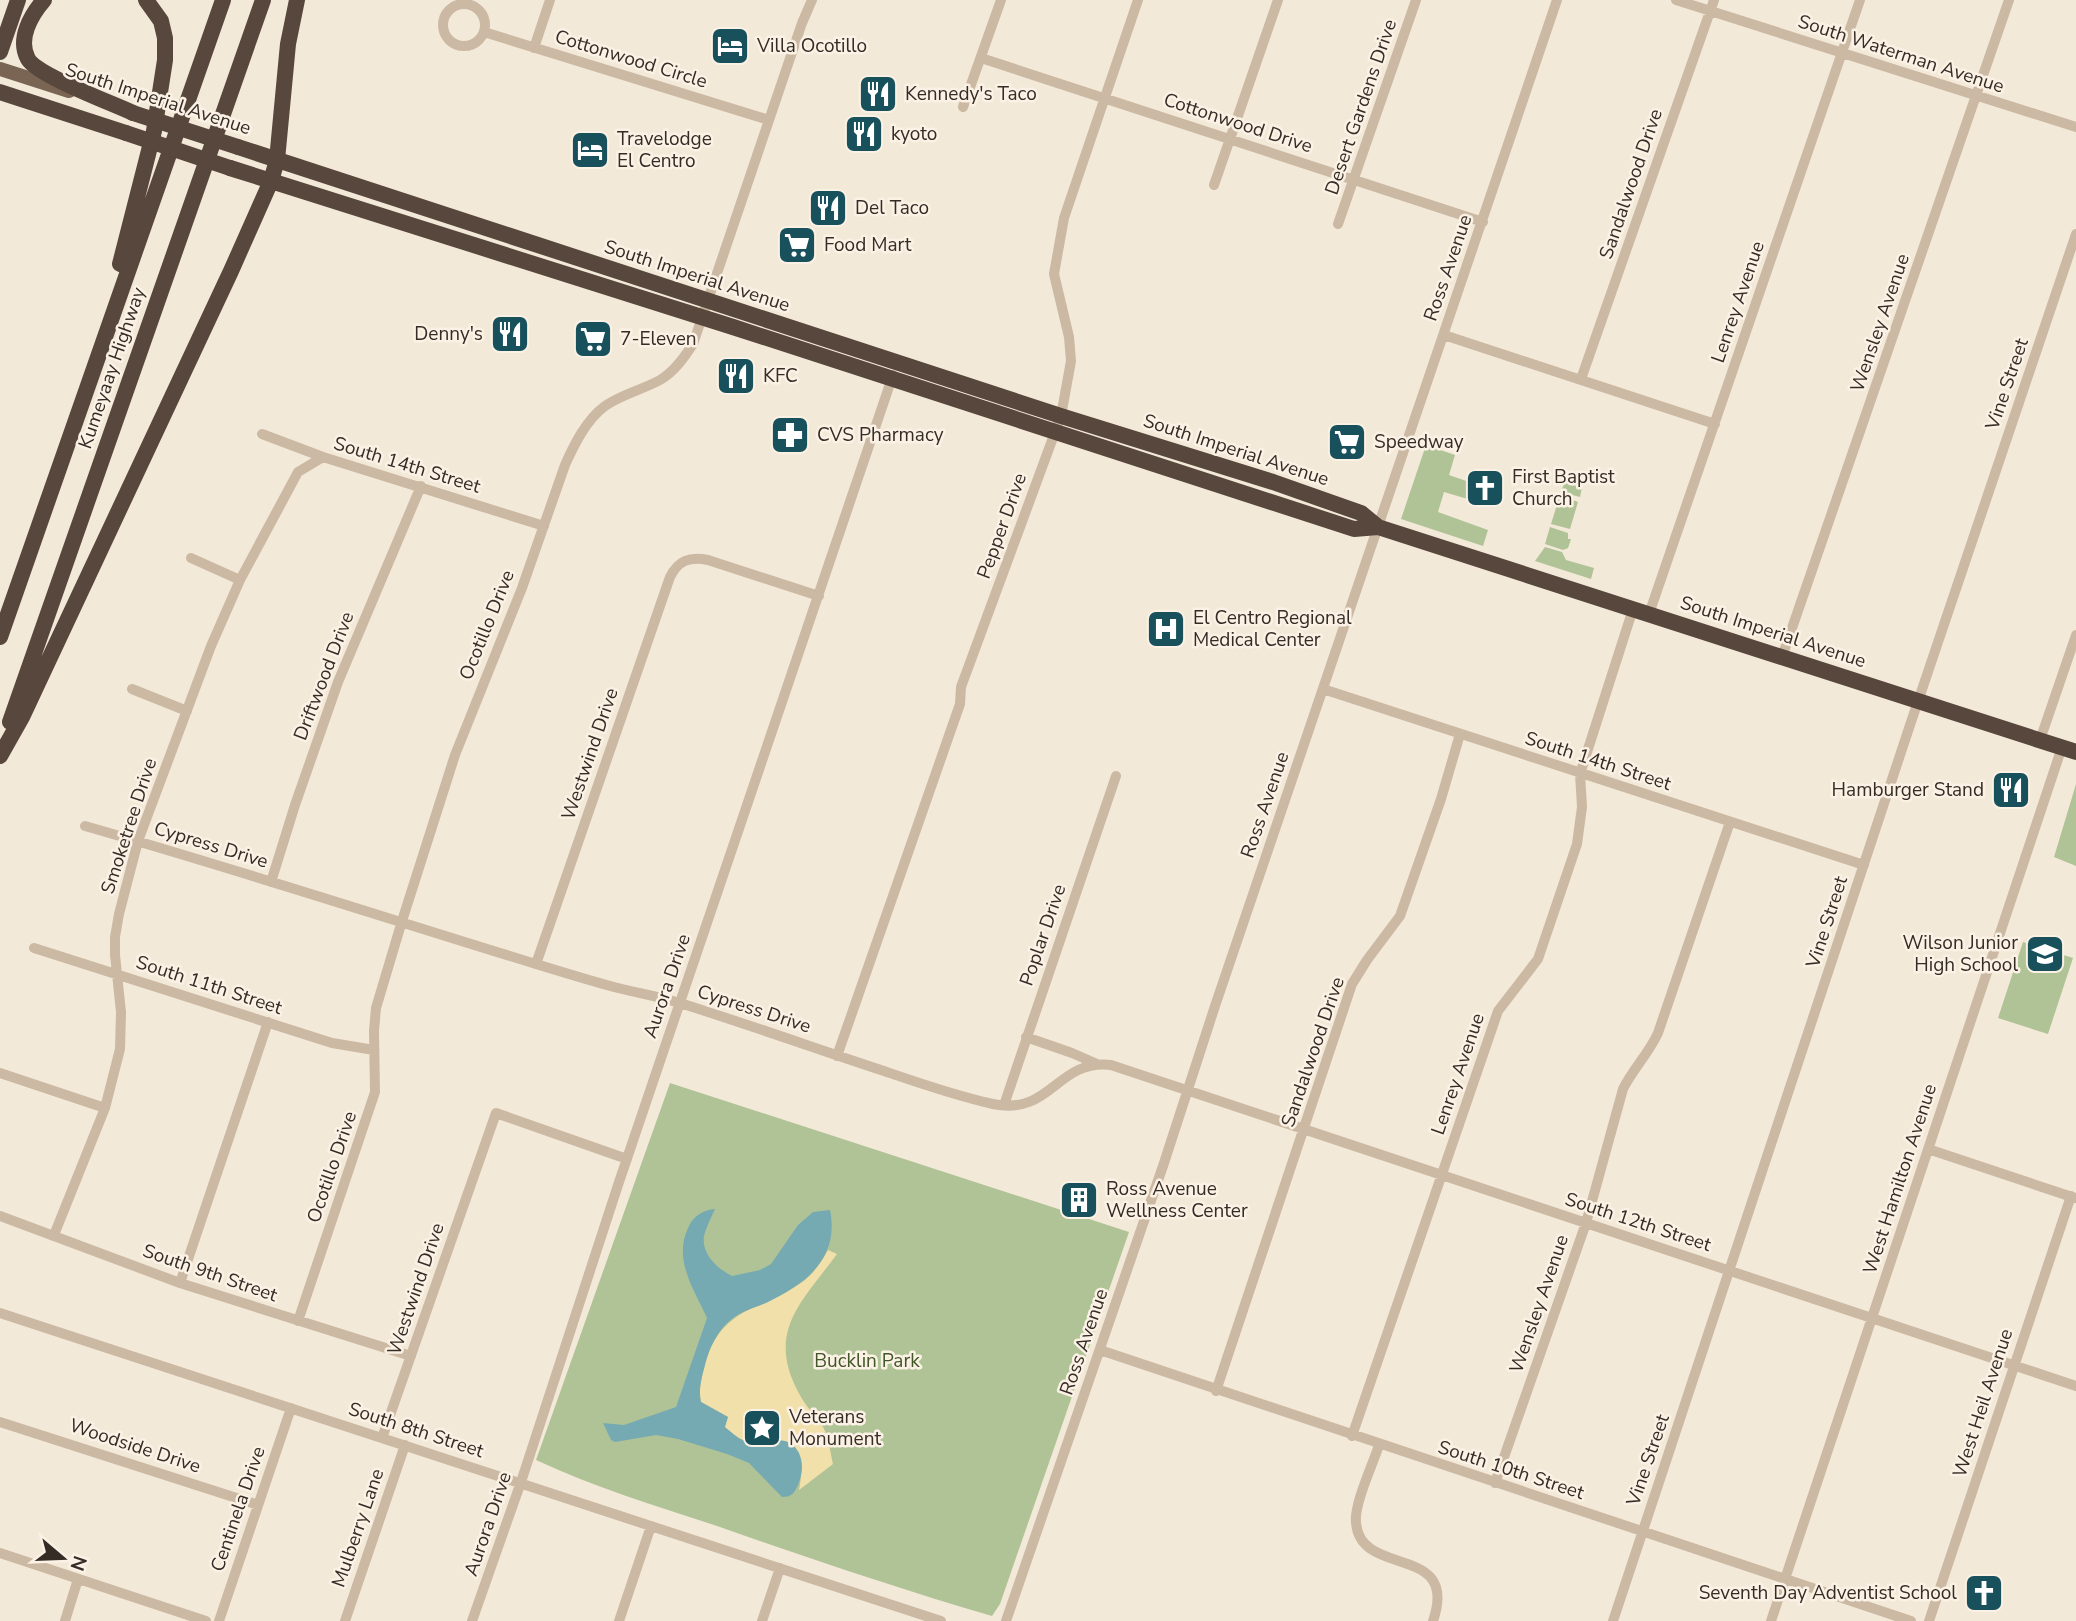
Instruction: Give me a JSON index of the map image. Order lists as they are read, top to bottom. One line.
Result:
{"streets":{"highway":["South Imperial Avenue","Kumeyaay Highway"],"street":["South Waterman Avenue","Cottonwood Circle","Desert Gardens Drive","Cottonwood Drive","Sandalwood Drive","Ross Avenue","Lenrey Avenue","Wensley Avenue","Vine Street","South 14th Street","Pepper Drive","Ocotillo Drive","Driftwood Drive","Westwind Drive","Smoketree Drive","Cypress Drive","Poplar Drive","South 11th Street","Aurora Drive","West Hamilton Avenue","South 12th Street","South 9th Street","West Heil Avenue","South 8th Street","Woodside Drive","South 10th Street","Centinela Drive","Mulberry Lane"]},"crossings":[["South Waterman Avenue","Sandalwood Drive"],["South Waterman Avenue","Lenrey Avenue"],["South Waterman Avenue","Wensley Avenue"],["Cottonwood Circle","Ocotillo Drive"],["South Imperial Avenue","Ross Avenue"],["South Imperial Avenue","Lenrey Avenue"],["South Imperial Avenue","Wensley Avenue"],["South Imperial Avenue","Vine Street"],["South Imperial Avenue","Pepper Drive"],["South Imperial Avenue","Ocotillo Drive"],["South Imperial Avenue","Aurora Drive"],["South Imperial Avenue","West Hamilton Avenue"],["Desert Gardens Drive","Cottonwood Drive"],["Cottonwood Drive","Ross Avenue"],["Cottonwood Drive","Pepper Drive"],["Sandalwood Drive","South 14th Street"],["Sandalwood Drive","South 12th Street"],["Sandalwood Drive","South 10th Street"],["Ross Avenue","South 14th Street"],["Ross Avenue","South 12th Street"],["Ross Avenue","South 10th Street"],["Lenrey Avenue","South 14th Street"],["Lenrey Avenue","South 12th Street"],["Lenrey Avenue","South 10th Street"],["Wensley Avenue","South 14th Street"],["Wensley Avenue","South 12th Street"],["Wensley Avenue","South 10th Street"],["Vine Street","South 14th Street"],["Vine Street","South 12th Street"],["Vine Street","South 10th Street"],["South 14th Street","Ocotillo Drive"],["South 14th Street","Driftwood Drive"],["South 14th Street","Smoketree Drive"],["Pepper Drive","Cypress Drive"],["Ocotillo Drive","Cypress Drive"],["Ocotillo Drive","South 11th Street"],["Ocotillo Drive","South 9th Street"],["Driftwood Drive","Cypress Drive"],["Westwind Drive","Cypress Drive"],["Westwind Drive","Aurora Drive"],["Westwind Drive","South 9th Street"],["Westwind Drive","South 8th Street"],["Smoketree Drive","Cypress Drive"],["Smoketree Drive","South 11th Street"],["Smoketree Drive","South 9th Street"],["Cypress Drive","Poplar Drive"],["Cypress Drive","Aurora Drive"],["Aurora Drive","South 8th Street"],["West Hamilton Avenue","South 12th Street"],["West Hamilton Avenue","South 10th Street"],["South 12th Street","West Heil Avenue"],["South 8th Street","Centinela Drive"],["South 8th Street","Mulberry Lane"],["Woodside Drive","Centinela Drive"]],"parks":["Bucklin Park"],"places":{"hotel":["Villa Ocotillo","Travelodge El Centro"],"restaurant":["Kennedy's Taco","kyoto","Del Taco","Denny's","KFC","Hamburger Stand"],"supermarket":["Food Mart","7-Eleven","Speedway"],"pharmacy":["CVS Pharmacy"],"church":["First Baptist Church","Seventh Day Adventist School"],"hospital":["El Centro Regional Medical Center"],"school or university":["Wilson Junior High School"],"building":["Ross Avenue Wellness Center"],"place":["Veterans Monument"]},"north":"right"}
